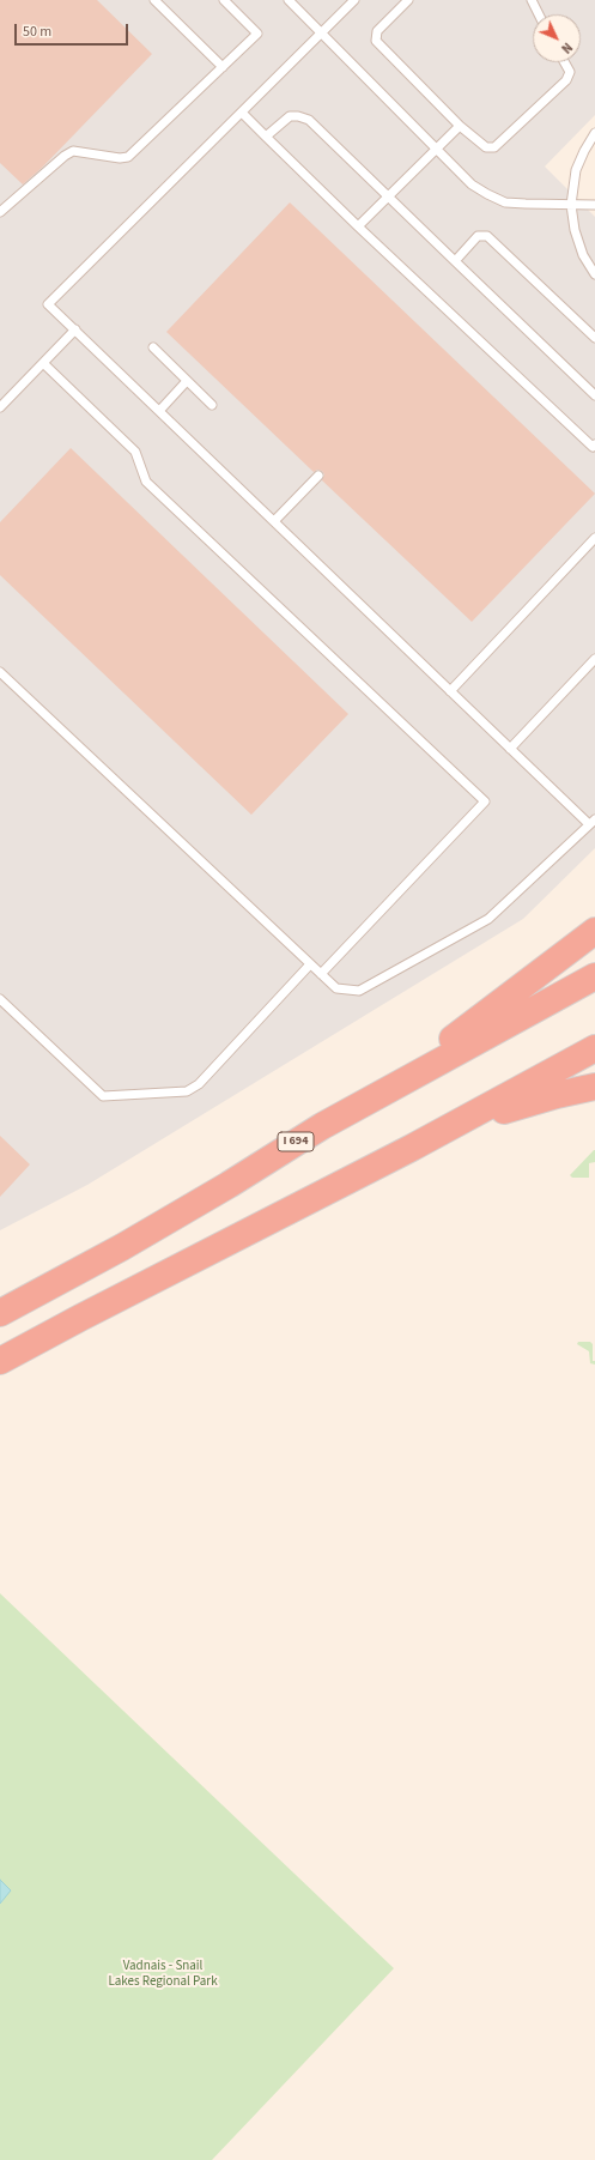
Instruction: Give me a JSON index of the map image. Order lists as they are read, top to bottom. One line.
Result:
{"streets":{"highway":["I 694"]},"parks":["Vadnais - Snail Lakes Regional Park"],"scale_bar":"50 m","north":"bottom right"}
